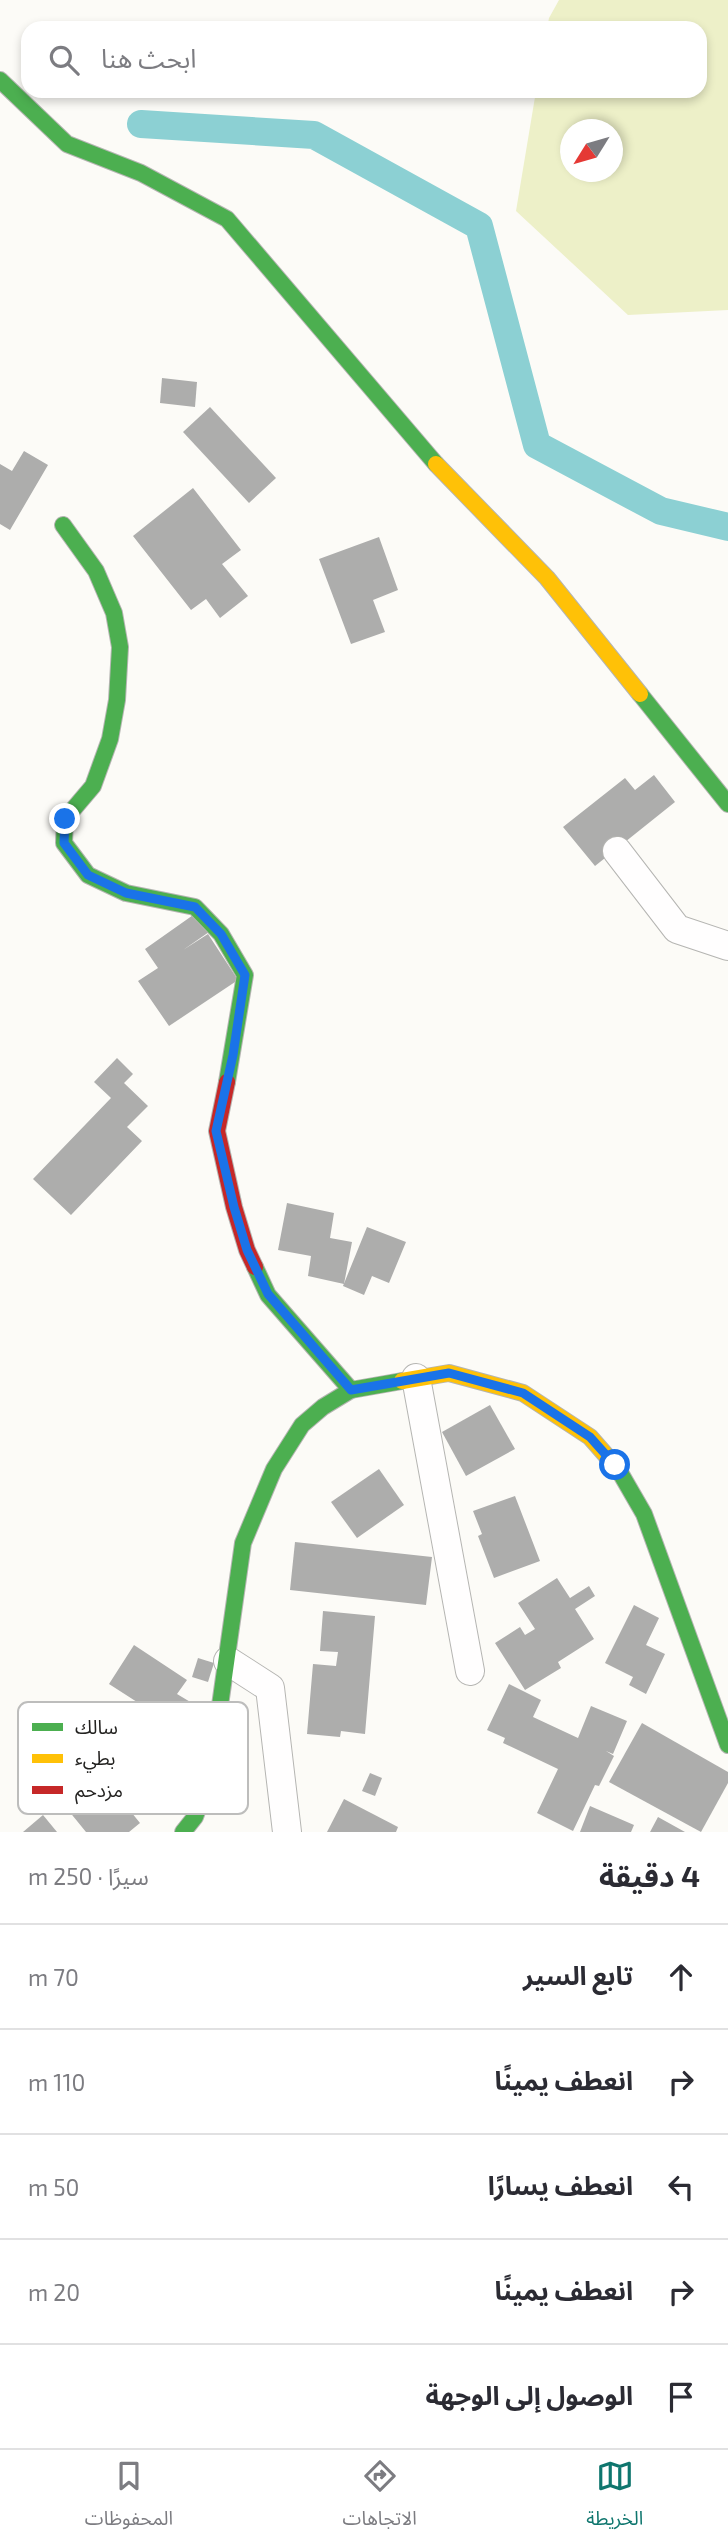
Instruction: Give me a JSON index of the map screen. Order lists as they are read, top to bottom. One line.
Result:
{"legend":["سالك","بطيء","مزدحم"],"north":"bottom left","page":{"search":"ابحث هنا","heading":["4 دقيقة","سيرًا · 250 m"],"list":[["تابع السير","70 m"],["انعطف يمينًا","110 m"],["انعطف يسارًا","50 m"],["انعطف يمينًا","20 m"],"الوصول إلى الوجهة"],"nav":["الخريطة","الاتجاهات","المحفوظات"]}}
